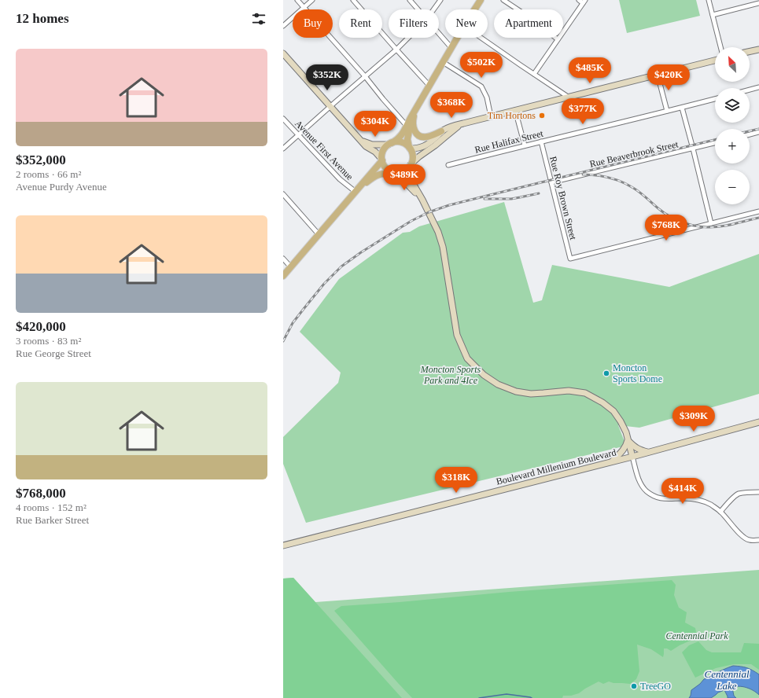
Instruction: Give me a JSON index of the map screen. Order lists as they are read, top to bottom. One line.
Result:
{"streets":{"street":["Rue Halifax Street","Avenue First Avenue","Rue Beaverbrook Street","Rue Roy Brown Street","Boulevard Millenium Boulevard"]},"crossings":[["Rue Halifax Street","Rue Roy Brown Street"],["Rue Beaverbrook Street","Rue Roy Brown Street"]],"water":["Centennial Lake"],"parks":["Moncton Sports Park and 4Ice","Centennial Park"],"places":["Tim Hortons","Moncton Sports Dome","TreeGO"],"north":"top left","page":{"heading":"12 homes","chip":["Buy","Rent","Filters","New","Apartment"],"list":[{"name":"$352,000","note":"2 rooms · 66 m² · Avenue Purdy Avenue"},{"name":"$420,000","note":"3 rooms · 83 m² · Rue George Street"},{"name":"$768,000","note":"4 rooms · 152 m² · Rue Barker Street"}],"map_buttons":["+","−"],"price":["$502K","$485K","$352K","$420K","$368K","$377K","$304K","$489K","$768K","$309K","$318K","$414K"]}}
